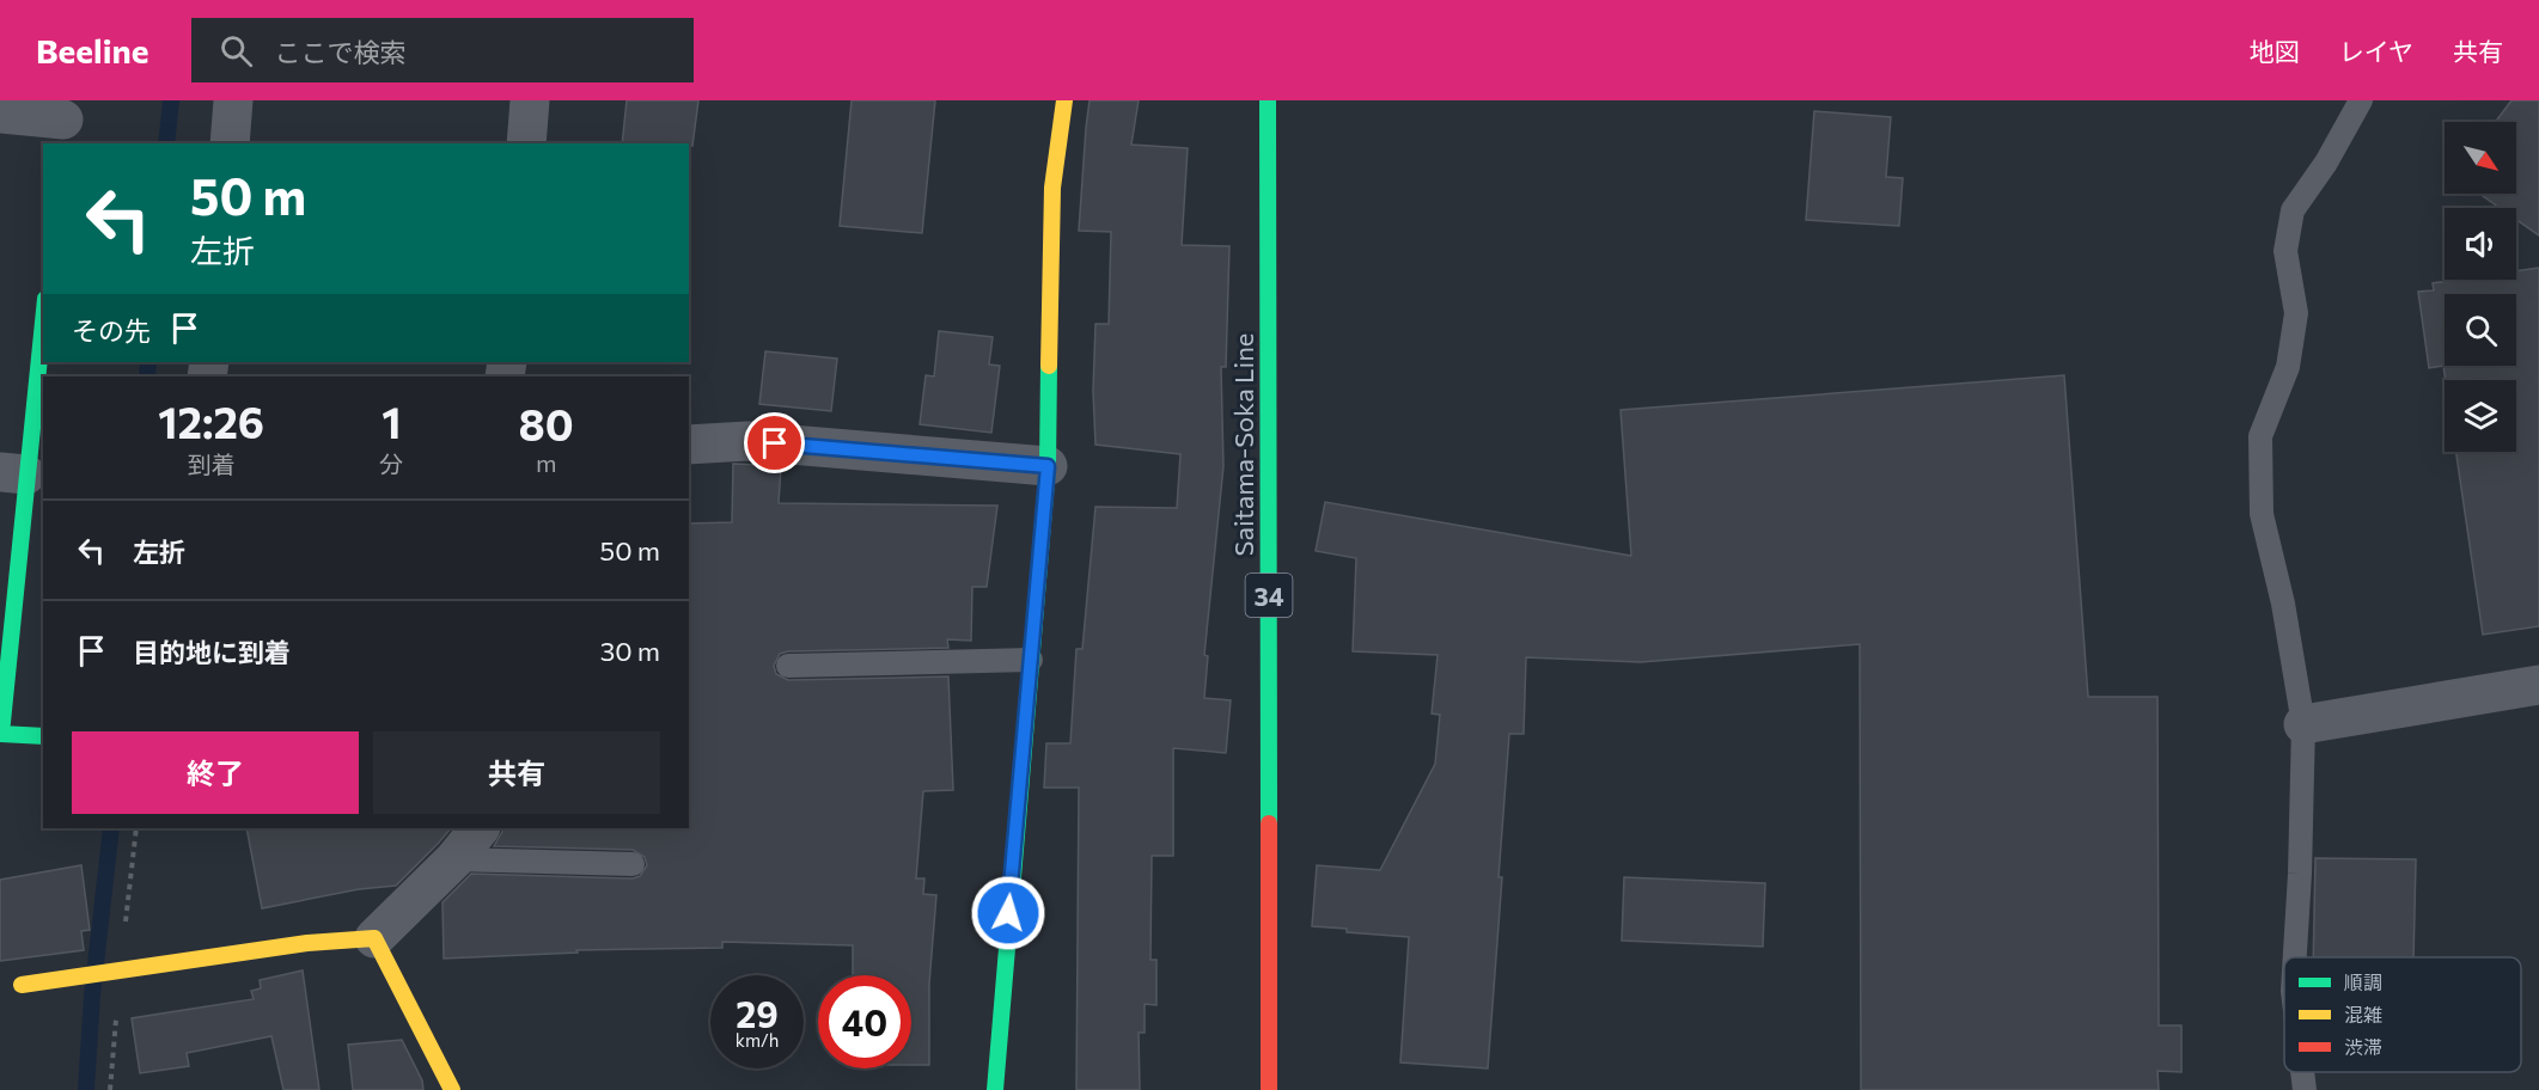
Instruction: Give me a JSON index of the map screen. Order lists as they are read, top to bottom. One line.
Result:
{"streets":{"street":["Saitama-Soka Line","34"]},"legend":["順調","混雑","渋滞"],"north":"bottom right","page":{"header":"Beeline","search":"ここで検索","nav":["地図","レイヤ","共有"],"turn":["50 m","左折"],"then":"その先","eta":["12:26","到着","1","分","80","m"],"list":[{"name":"左折","value":"50 m"},{"name":"目的地に到着","value":"30 m"}],"buttons":["終了","共有"],"speed":"29 km/h","limit":"40"}}
